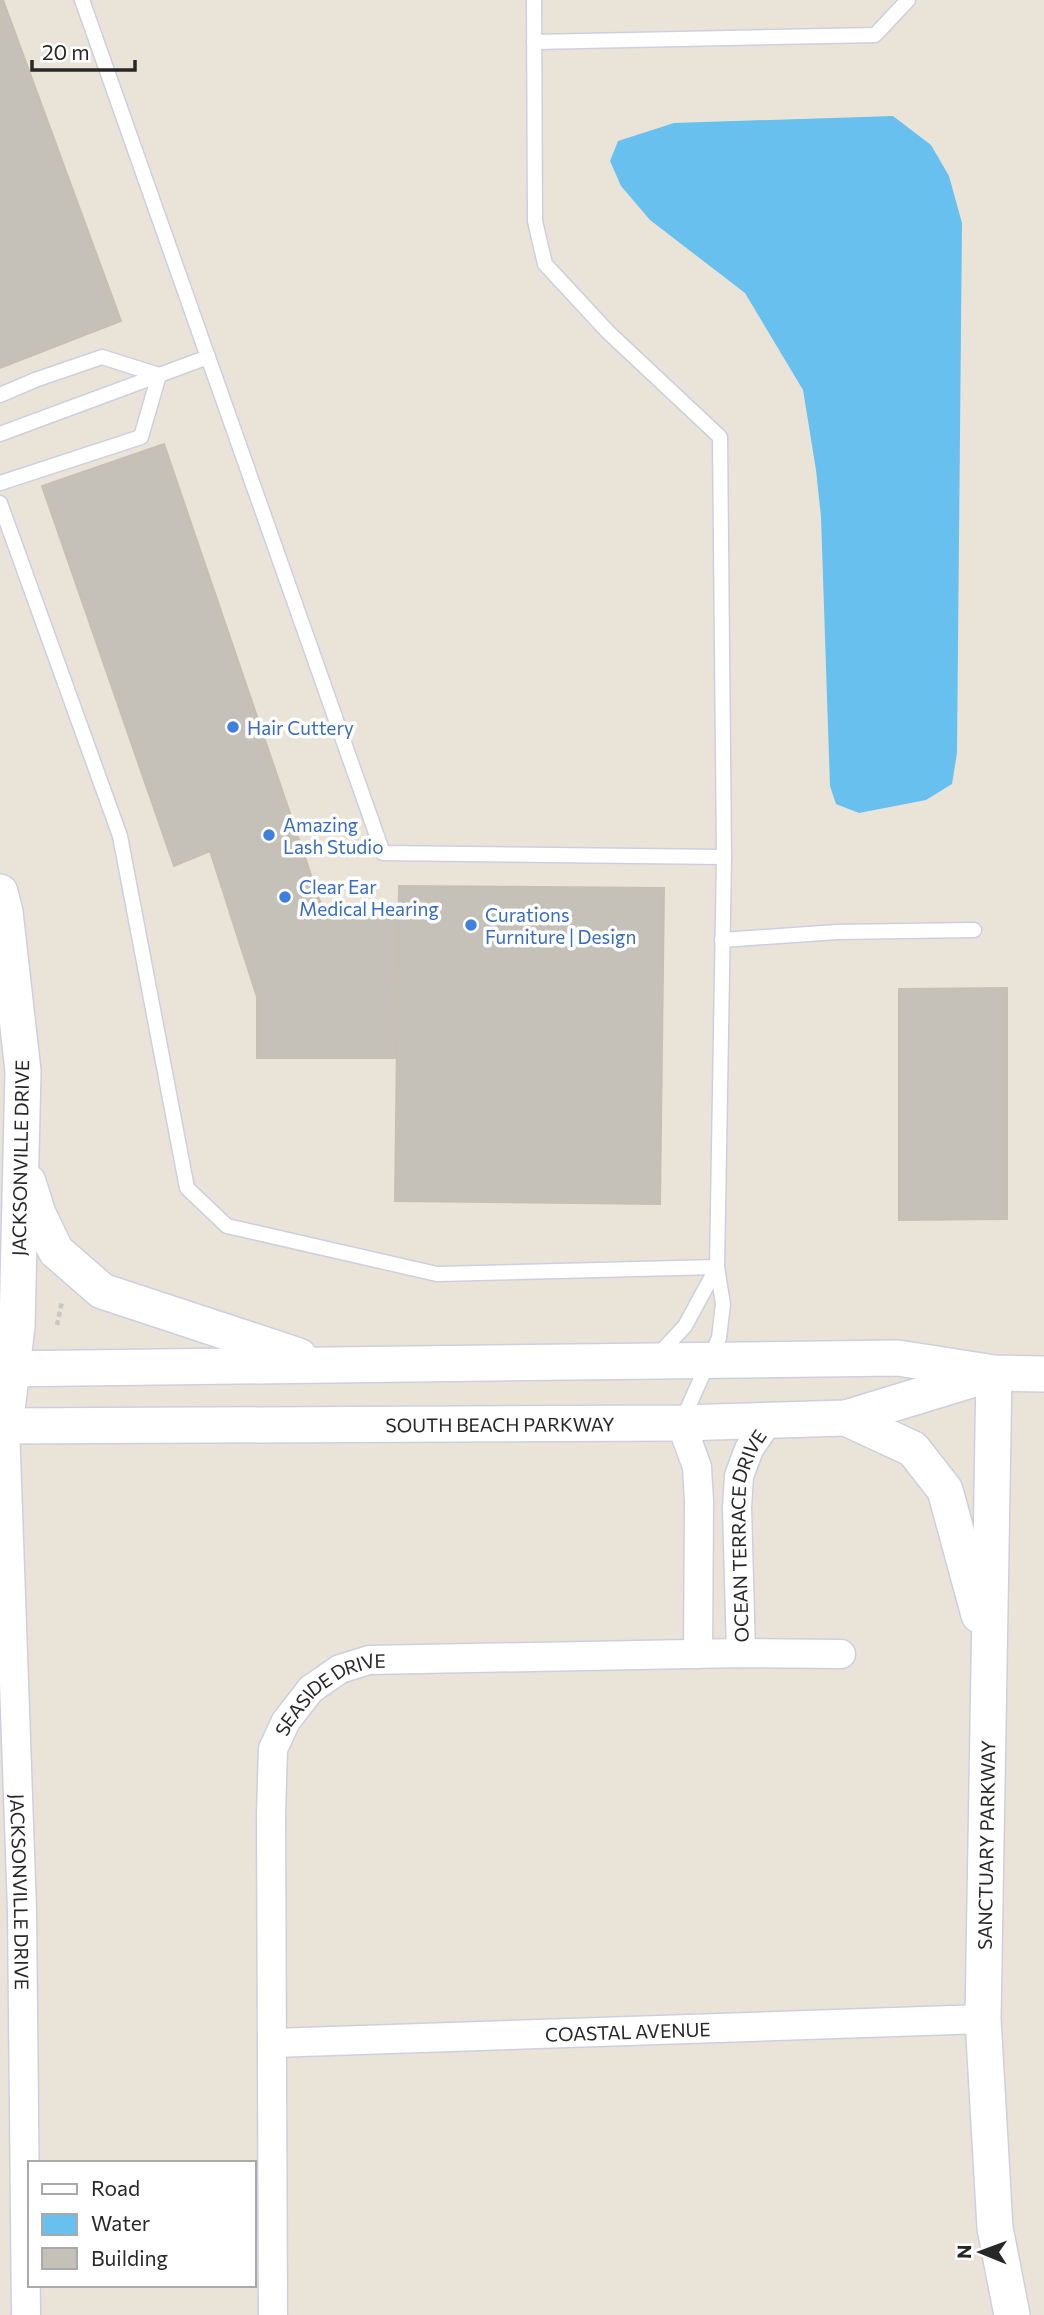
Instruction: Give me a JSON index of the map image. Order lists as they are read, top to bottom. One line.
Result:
{"streets":{"street":["JACKSONVILLE DRIVE","SOUTH BEACH PARKWAY","OCEAN TERRACE DRIVE","SEASIDE DRIVE","SANCTUARY PARKWAY","COASTAL AVENUE"]},"crossings":[["JACKSONVILLE DRIVE","SOUTH BEACH PARKWAY"],["SOUTH BEACH PARKWAY","OCEAN TERRACE DRIVE"],["SOUTH BEACH PARKWAY","SANCTUARY PARKWAY"],["OCEAN TERRACE DRIVE","SEASIDE DRIVE"],["SEASIDE DRIVE","COASTAL AVENUE"],["SANCTUARY PARKWAY","COASTAL AVENUE"]],"places":["Hair Cuttery","Amazing Lash Studio","Clear Ear Medical Hearing","Curations Furniture | Design"],"legend":["Road","Water","Building"],"scale_bar":"20 m","north":"left"}
